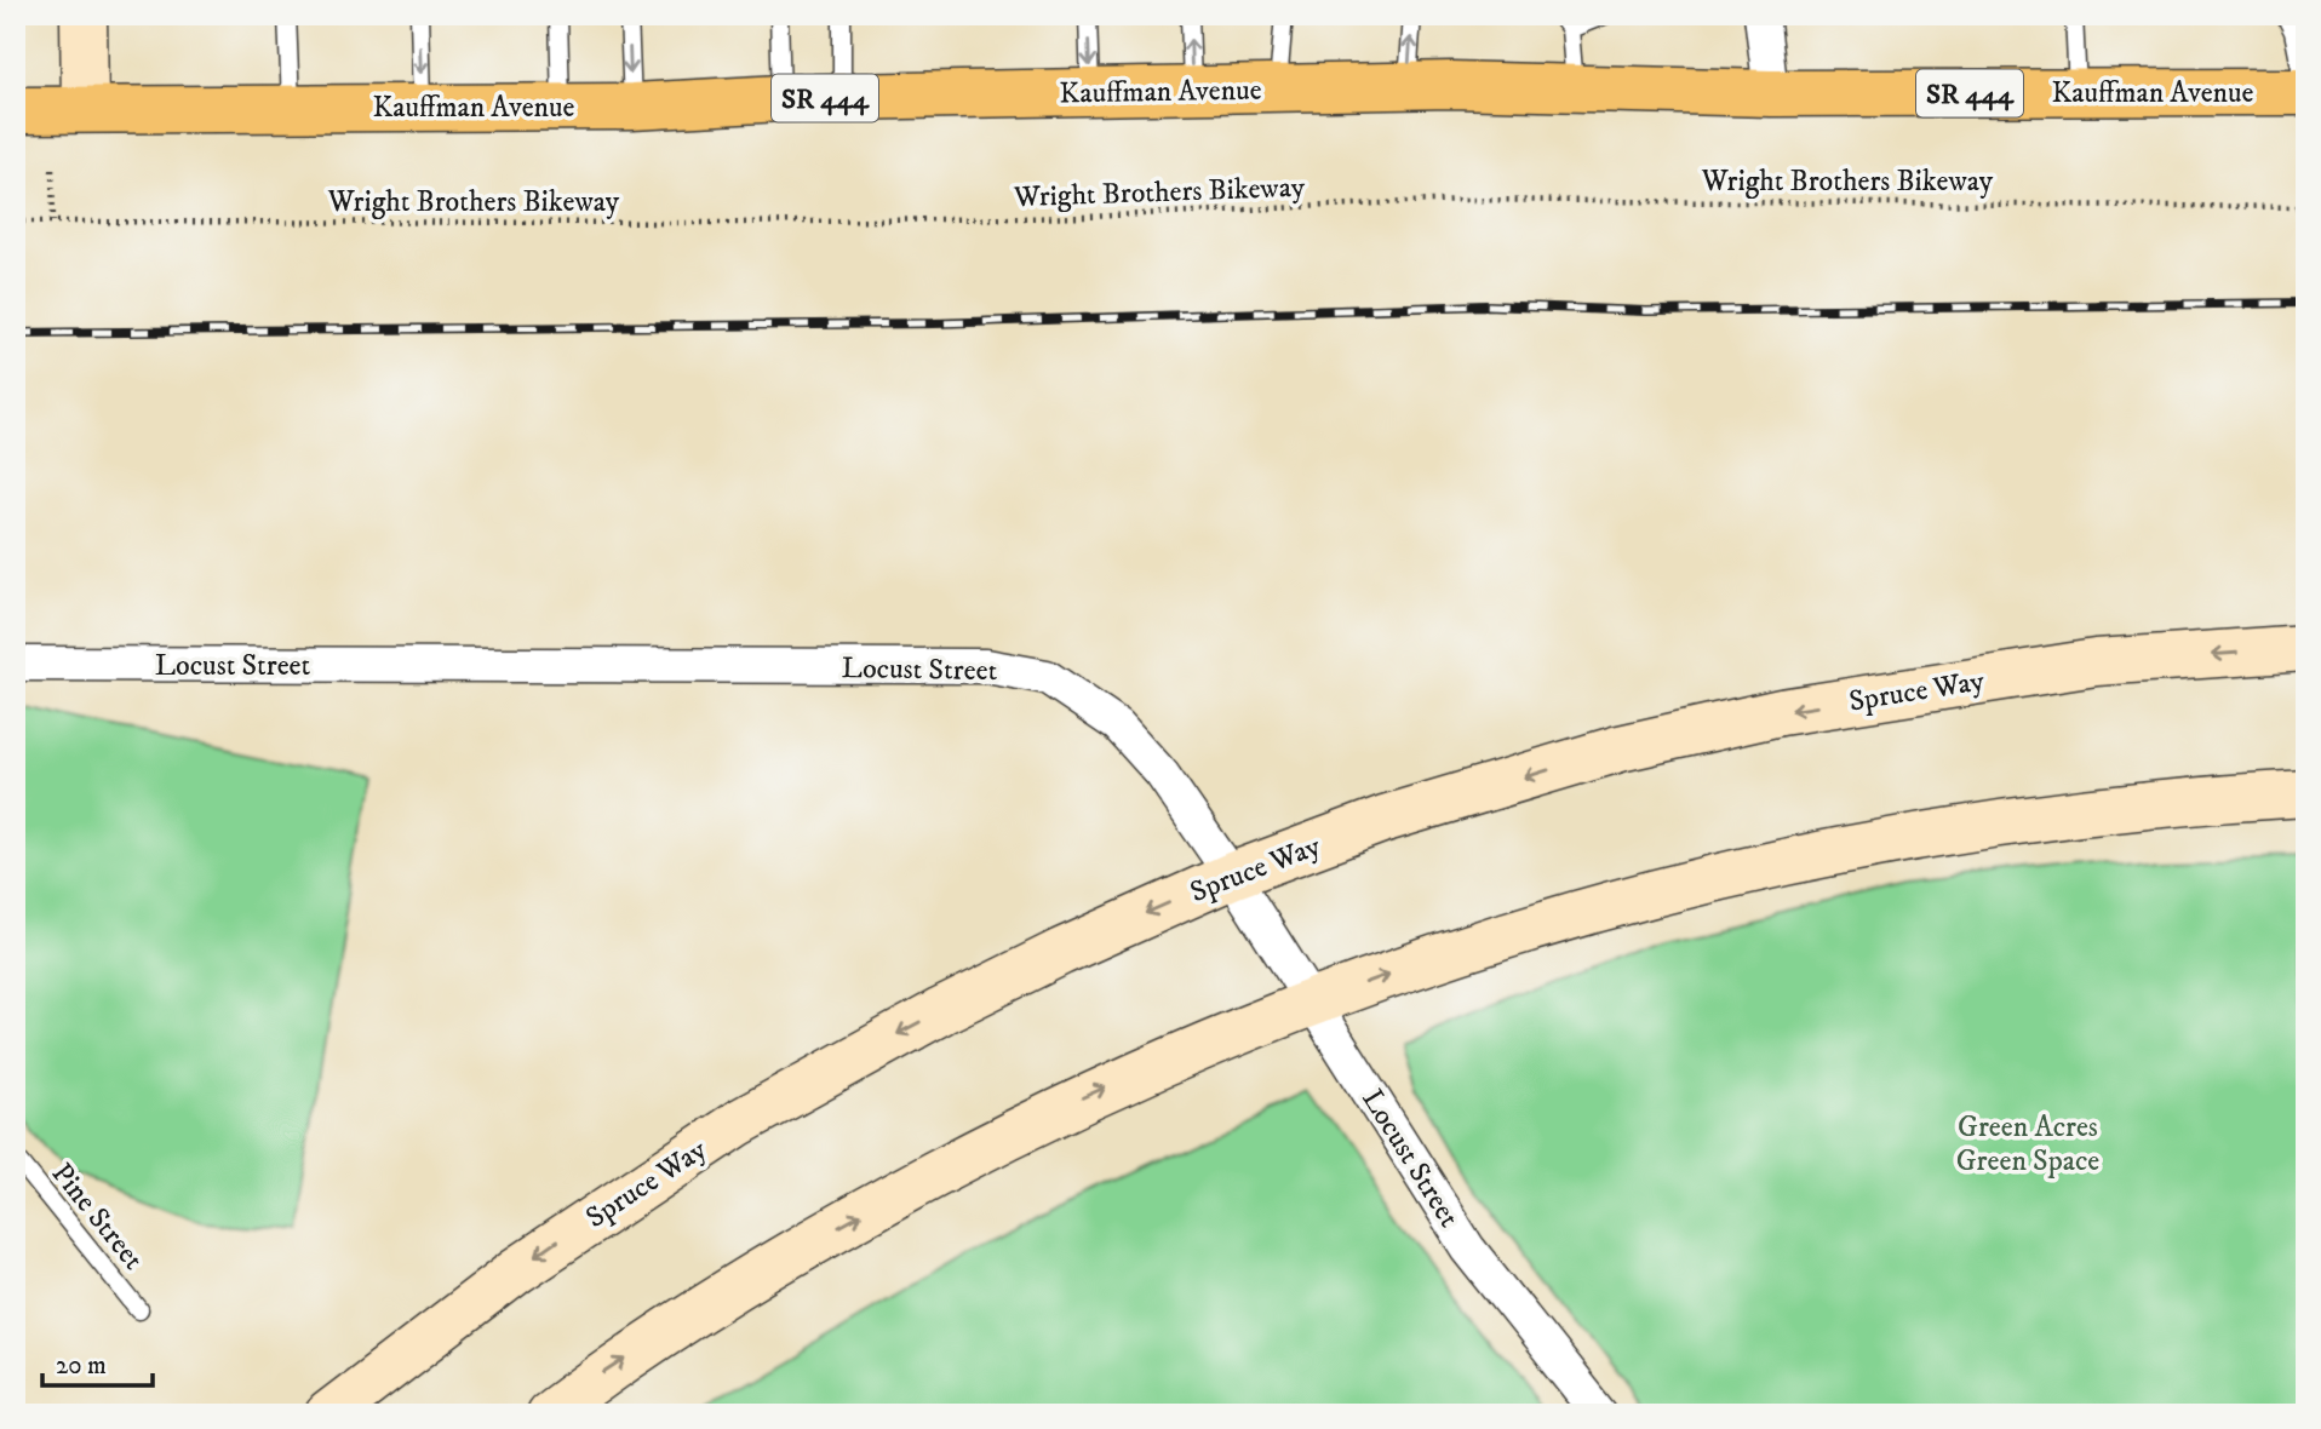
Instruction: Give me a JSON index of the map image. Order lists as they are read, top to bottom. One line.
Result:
{"streets":{"main road":["Kauffman Avenue","SR 444"],"street":["Locust Street","Spruce Way"],"lane":["Pine Street"],"path":["Wright Brothers Bikeway"]},"crossings":[["Locust Street","Spruce Way"]],"parks":["Green Acres Green Space"],"scale_bar":"20 m"}
